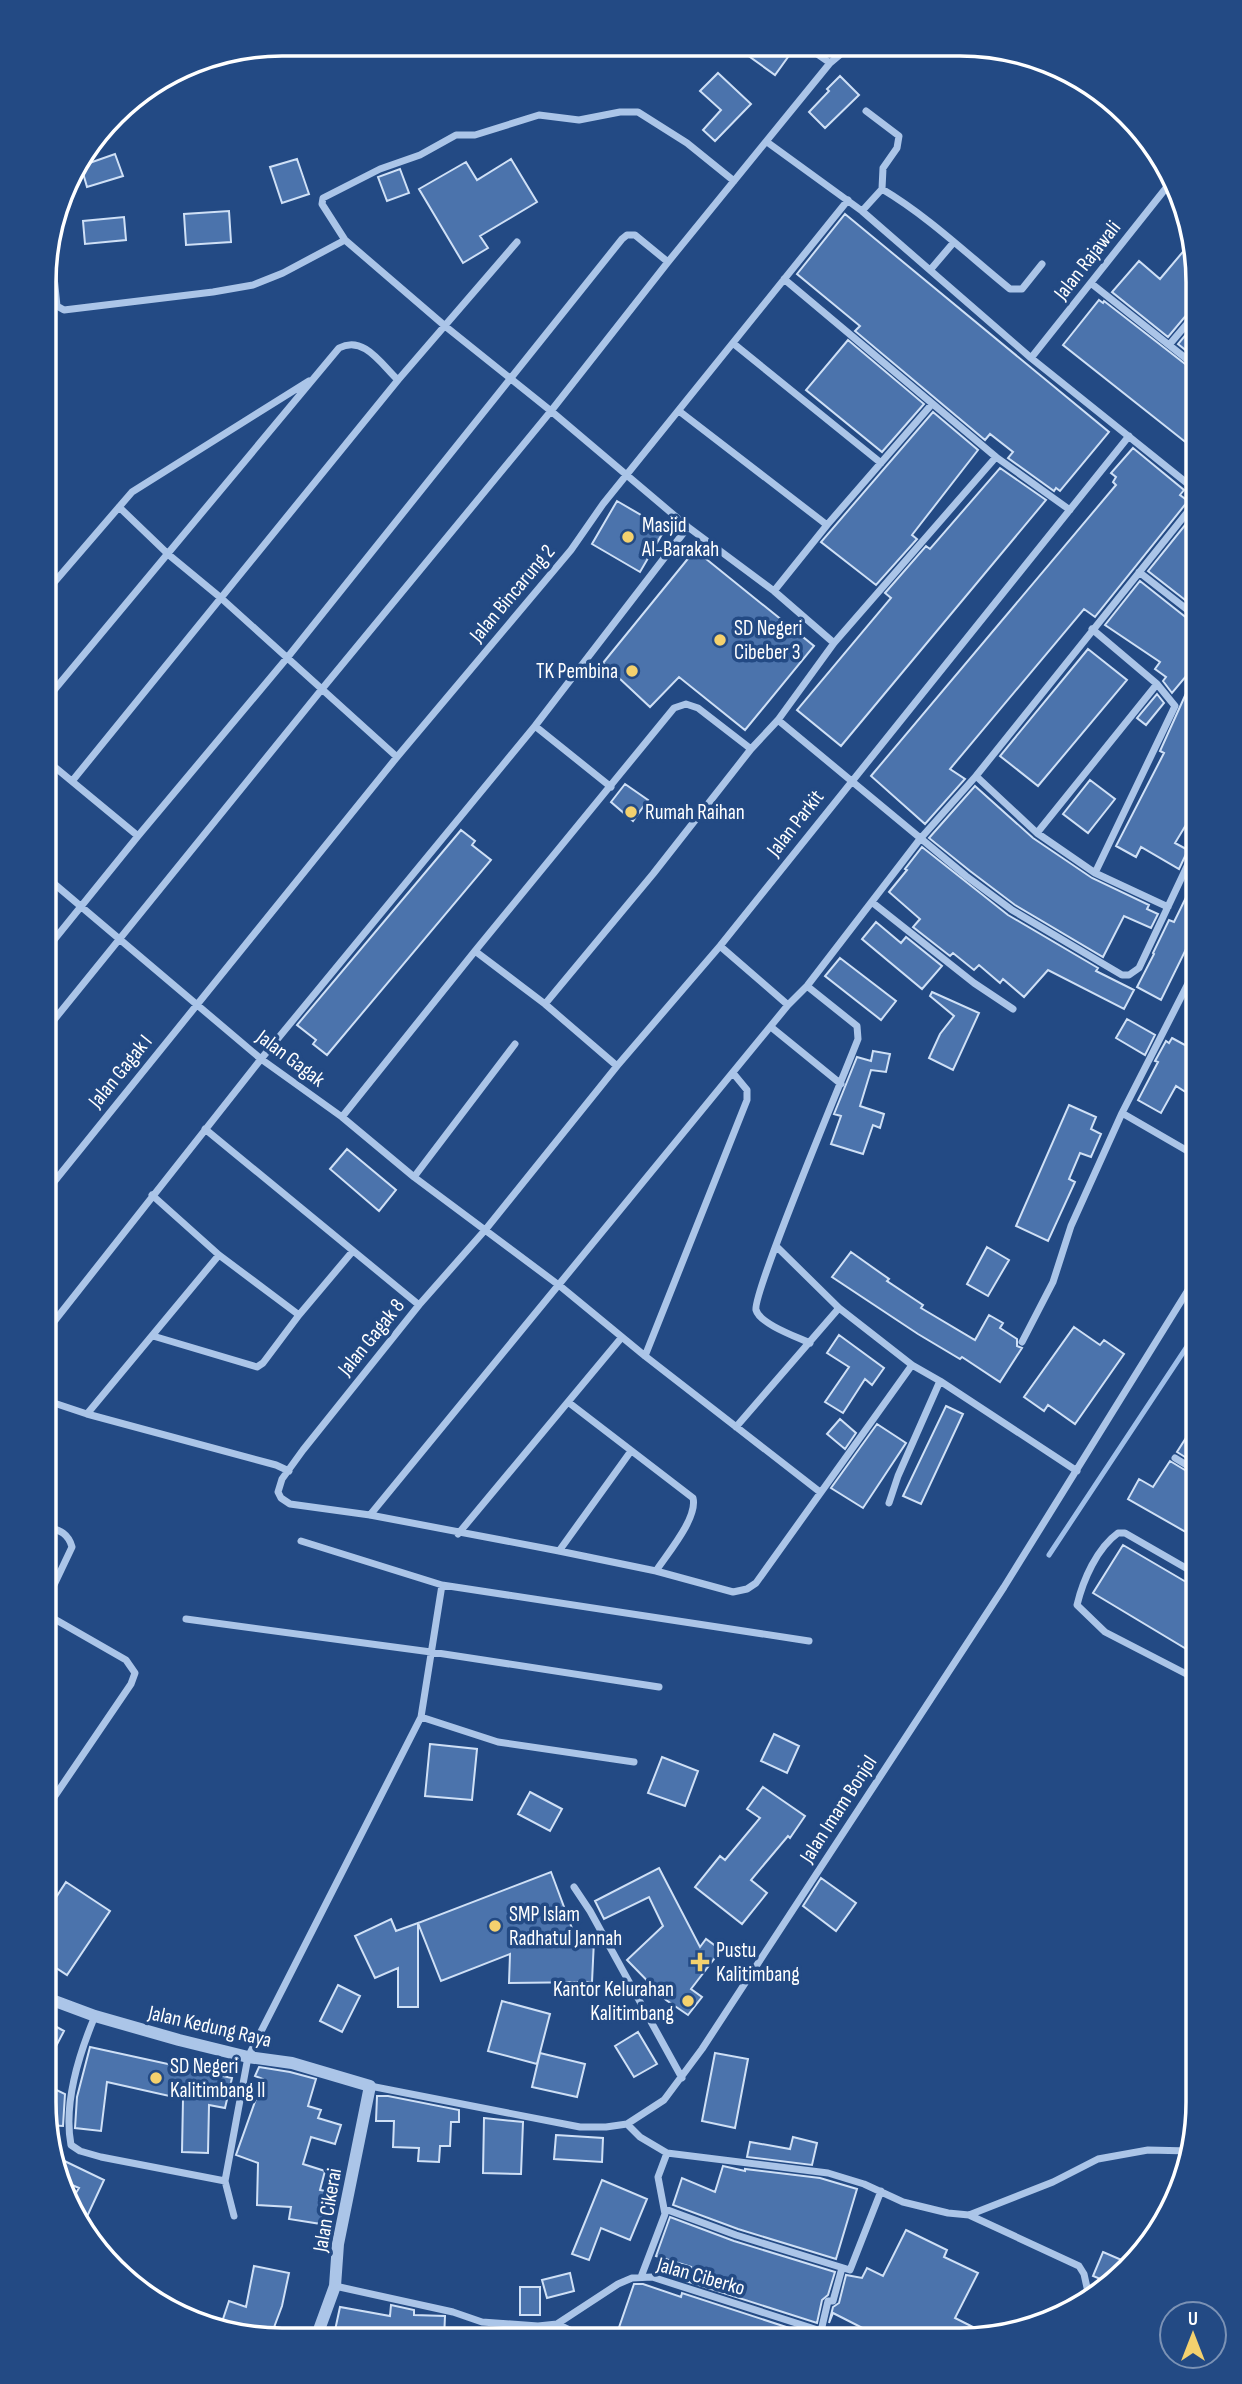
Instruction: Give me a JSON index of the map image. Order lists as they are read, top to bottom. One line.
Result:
{"streets":{"street":["Jalan Rajawali","Jalan Bincarung 2","Jalan Parkit","Jalan Gagak","Jalan Gagak I","Jalan Gagak 8","Jalan Imam Bonjol","Jalan Kedung Raya","Jalan Cikerai","Jalan Ciberko"]},"crossings":[["Jalan Bincarung 2","Jalan Gagak"],["Jalan Bincarung 2","Jalan Gagak I"],["Jalan Parkit","Jalan Gagak"],["Jalan Parkit","Jalan Gagak 8"],["Jalan Gagak","Jalan Gagak I"],["Jalan Gagak","Jalan Gagak 8"],["Jalan Kedung Raya","Jalan Cikerai"],["Jalan Cikerai","Jalan Ciberko"]],"places":{"other":["Masjid Al-Barakah","SD Negeri Cibeber 3","TK Pembina","Rumah Raihan","SMP Islam Radhatul Jannah","Kantor Kelurahan Kalitimbang","SD Negeri Kalitimbang II"],"health":["Pustu Kalitimbang"]},"north":"top"}
